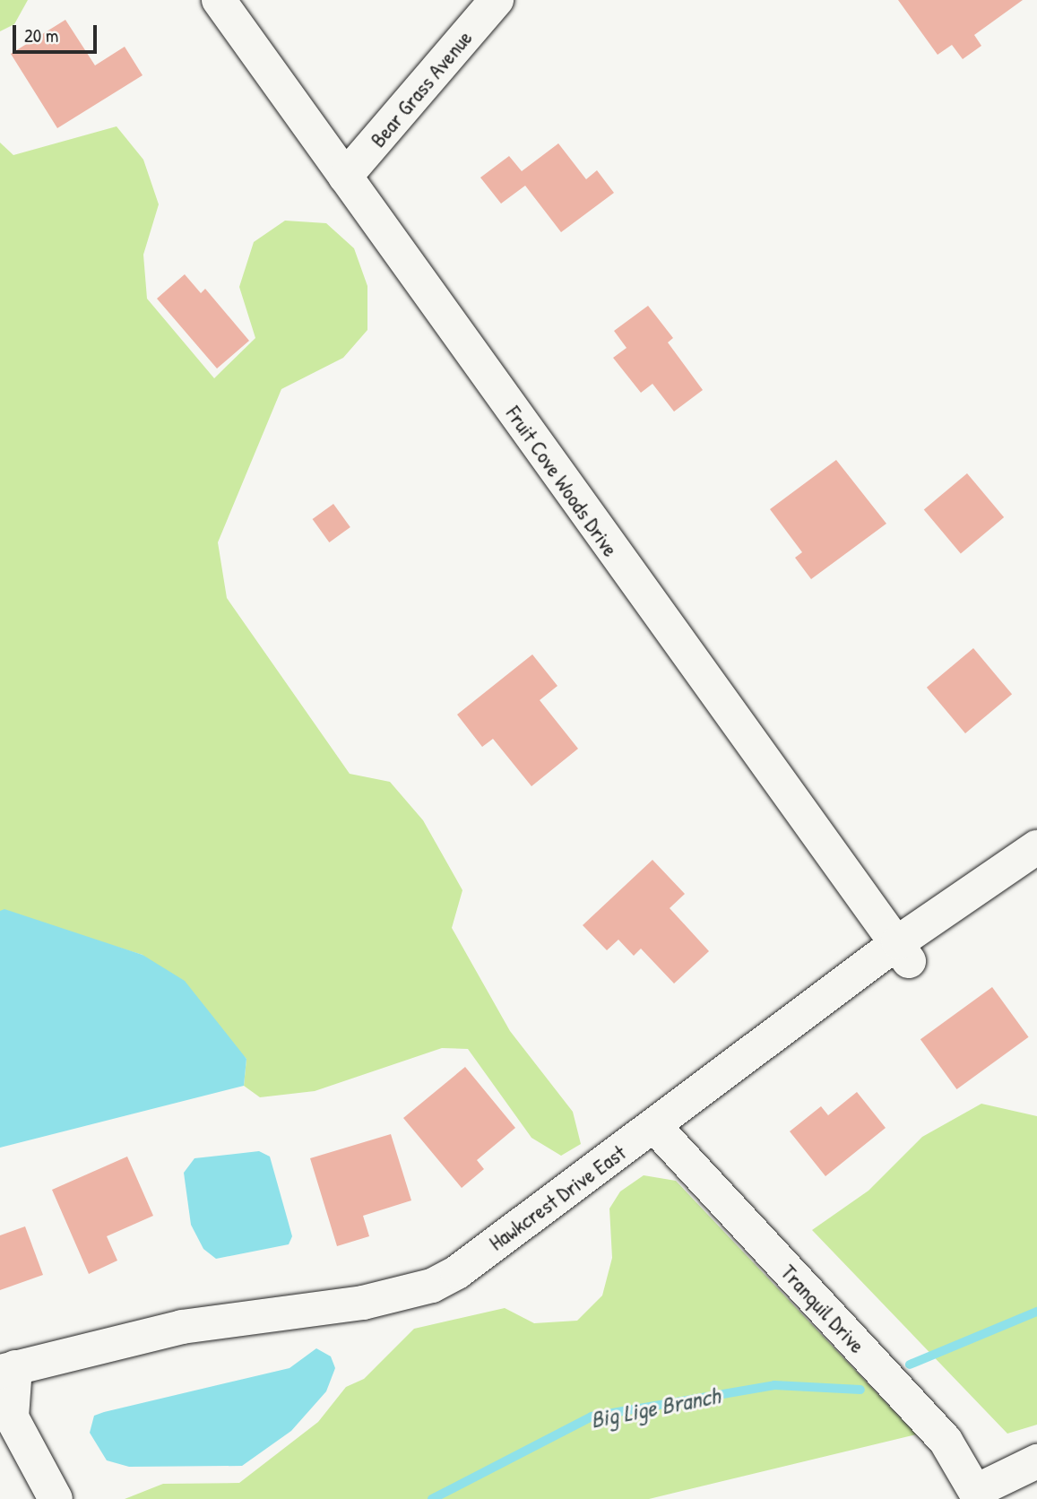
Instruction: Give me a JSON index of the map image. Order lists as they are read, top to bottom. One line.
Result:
{"streets":{"street":["Bear Grass Avenue","Fruit Cove Woods Drive","Hawkcrest Drive East","Tranquil Drive"]},"crossings":[["Bear Grass Avenue","Fruit Cove Woods Drive"],["Fruit Cove Woods Drive","Hawkcrest Drive East"],["Hawkcrest Drive East","Tranquil Drive"]],"water":["Big Lige Branch"],"scale_bar":"20 m"}
